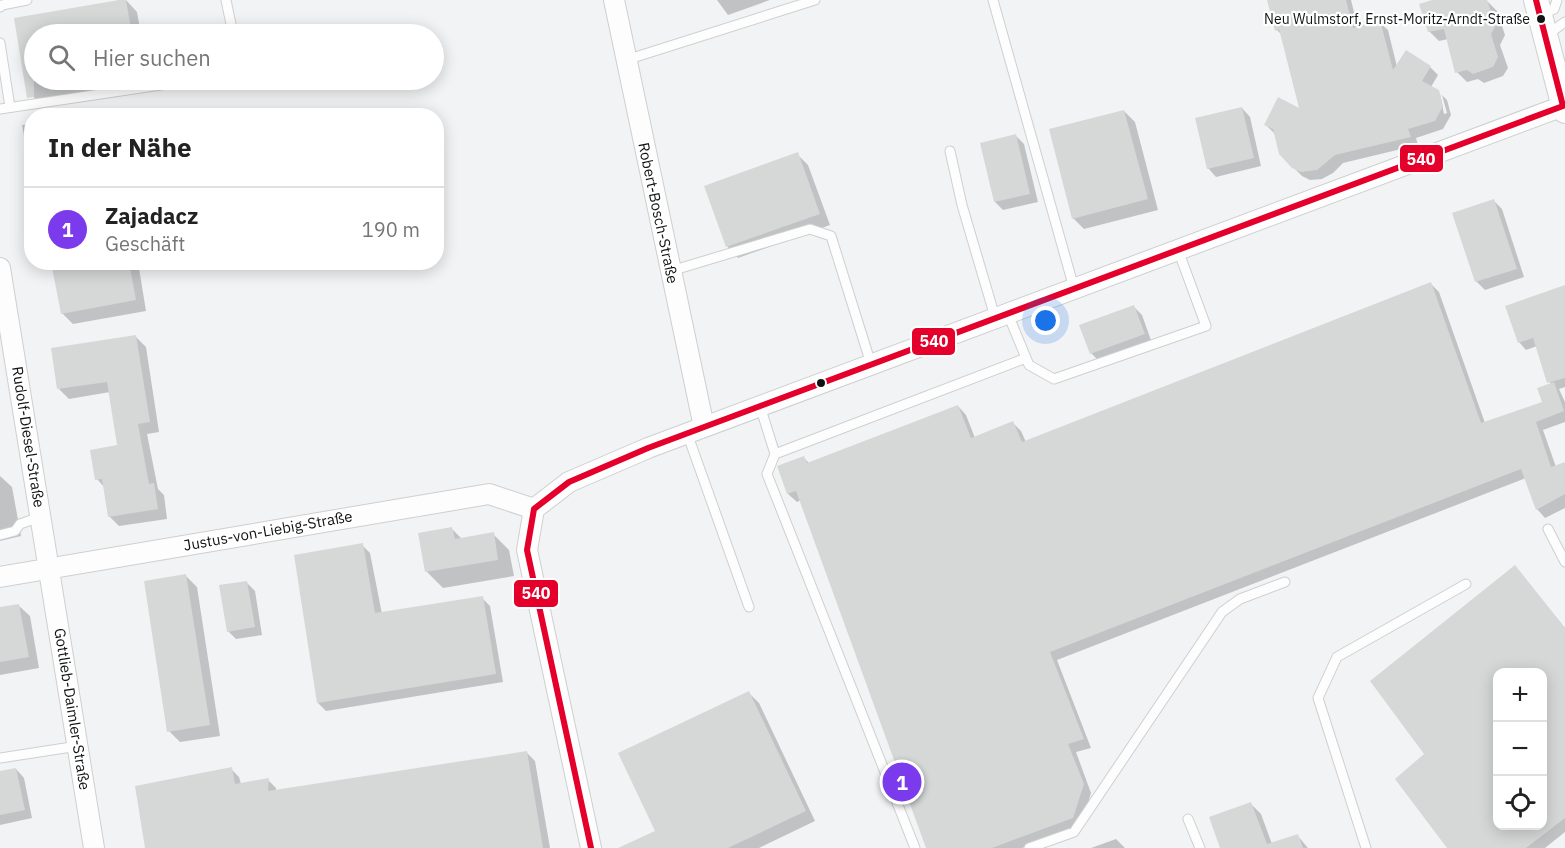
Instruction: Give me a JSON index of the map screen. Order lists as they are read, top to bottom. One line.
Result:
{"streets":{"street":["Robert-Bosch-Straße","Rudolf-Diesel-Straße","Justus-von-Liebig-Straße","Gottlieb-Daimler-Straße"]},"crossings":[["Rudolf-Diesel-Straße","Justus-von-Liebig-Straße"],["Rudolf-Diesel-Straße","Gottlieb-Daimler-Straße"],["Justus-von-Liebig-Straße","Gottlieb-Daimler-Straße"]],"places":["Neu Wulmstorf, Ernst-Moritz-Arndt-Straße"],"lines":["transit line 540"],"page":{"search":"Hier suchen","heading":"In der Nähe","list":[{"mark":"1","name":"Zajadacz","note":"Geschäft","value":"190 m"}],"map_buttons":["+","−"],"pins":"1"}}
